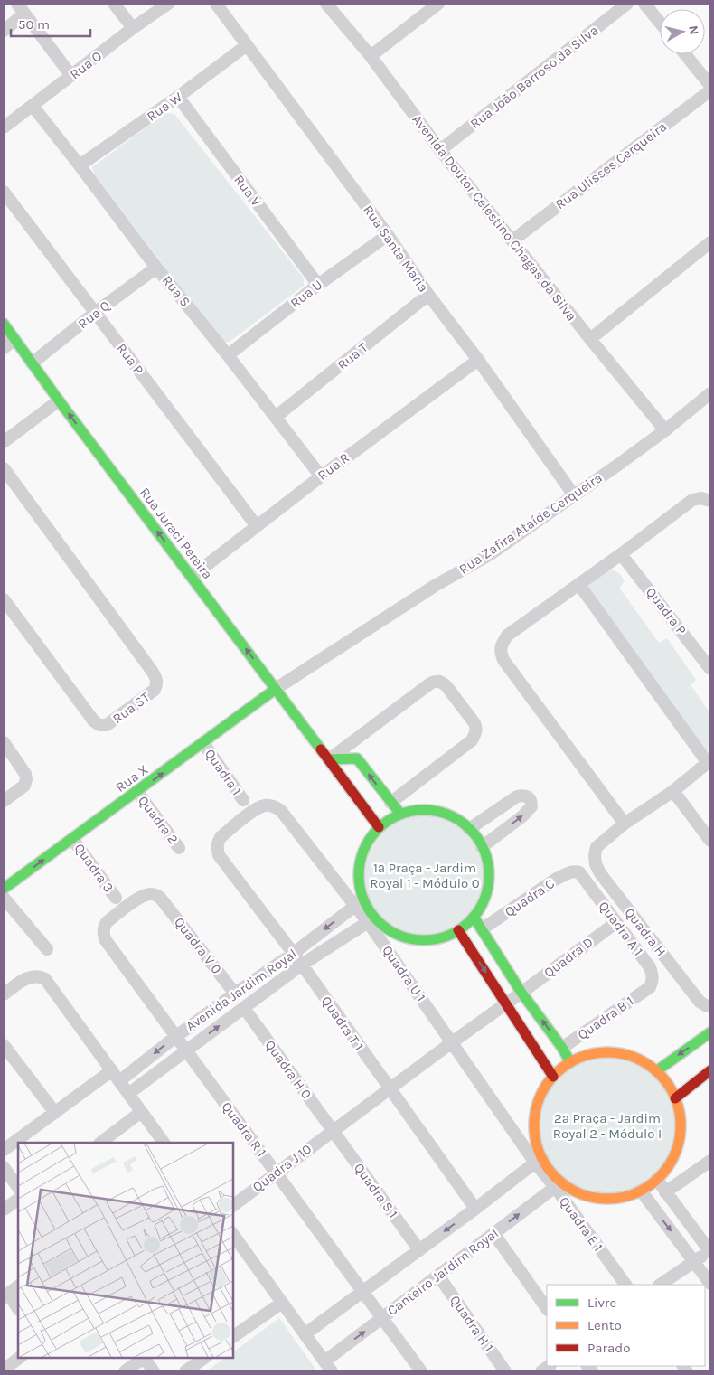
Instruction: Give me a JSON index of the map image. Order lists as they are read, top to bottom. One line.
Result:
{"streets":{"street":["Rua O","Rua João Barroso da Silva","Rua W","Rua Ulisses Cerqueira","Rua V","Avenida Doutor Celestino Chagas da Silva","Rua Santa Maria","Rua S","Rua U","Rua Q","Rua T","Rua P","Rua R","Rua Zafira Ataíde Cerqueira","Rua Juraci Pereira","Quadra P","Rua ST","Quadra 1","Rua X","Quadra 2","Quadra 3","Quadra C","Quadra A 1","Quadra H","Quadra V 0","Quadra D","Quadra U 1","Avenida Jardim Royal","Quadra B 1","Quadra T 1","Quadra H 0","Quadra R 1","Quadra J 10","Quadra S 1","Quadra E 1","Canteiro Jardim Royal","Quadra H 1"]},"crossings":[["Rua O","Rua S"],["Rua João Barroso da Silva","Avenida Doutor Celestino Chagas da Silva"],["Rua W","Rua V"],["Rua W","Rua Santa Maria"],["Rua W","Rua S"],["Rua Ulisses Cerqueira","Avenida Doutor Celestino Chagas da Silva"],["Rua V","Rua U"],["Avenida Doutor Celestino Chagas da Silva","Rua Zafira Ataíde Cerqueira"],["Rua Santa Maria","Rua U"],["Rua Santa Maria","Rua T"],["Rua Santa Maria","Rua R"],["Rua Santa Maria","Rua Zafira Ataíde Cerqueira"],["Rua S","Rua U"],["Rua S","Rua Q"],["Rua S","Rua T"],["Rua S","Rua R"],["Rua Q","Rua P"],["Rua Q","Rua Juraci Pereira"],["Rua P","Rua R"],["Rua R","Rua Juraci Pereira"],["Rua Zafira Ataíde Cerqueira","Rua Juraci Pereira"],["Rua Zafira Ataíde Cerqueira","Rua X"],["Rua Juraci Pereira","Rua X"],["Rua Juraci Pereira","Quadra U 1"],["Rua Juraci Pereira","Avenida Jardim Royal"],["Quadra 1","Rua X"],["Rua X","Quadra 2"],["Rua X","Quadra 3"],["Quadra C","Quadra A 1"],["Quadra A 1","Quadra D"],["Quadra A 1","Quadra B 1"],["Quadra V 0","Avenida Jardim Royal"],["Quadra V 0","Quadra R 1"],["Quadra D","Quadra U 1"],["Quadra D","Quadra J 10"],["Quadra U 1","Avenida Jardim Royal"],["Quadra U 1","Quadra T 1"],["Quadra U 1","Quadra J 10"],["Quadra U 1","Quadra E 1"],["Quadra U 1","Canteiro Jardim Royal"],["Avenida Jardim Royal","Quadra T 1"],["Avenida Jardim Royal","Quadra H 0"],["Avenida Jardim Royal","Quadra R 1"],["Quadra T 1","Quadra J 10"],["Quadra H 0","Quadra J 10"],["Quadra H 0","Quadra S 1"],["Quadra R 1","Quadra J 10"],["Quadra R 1","Canteiro Jardim Royal"],["Quadra J 10","Quadra S 1"],["Quadra E 1","Canteiro Jardim Royal"],["Canteiro Jardim Royal","Quadra H 1"]],"one_way":["Rua Juraci Pereira","Rua X"],"parks":["1ª Praça - Jardim Royal 1 - Módulo 0","2ª Praça - Jardim Royal 2 - Módulo I"],"legend":["Livre","Lento","Parado"],"scale_bar":"50 m","north":"right"}
